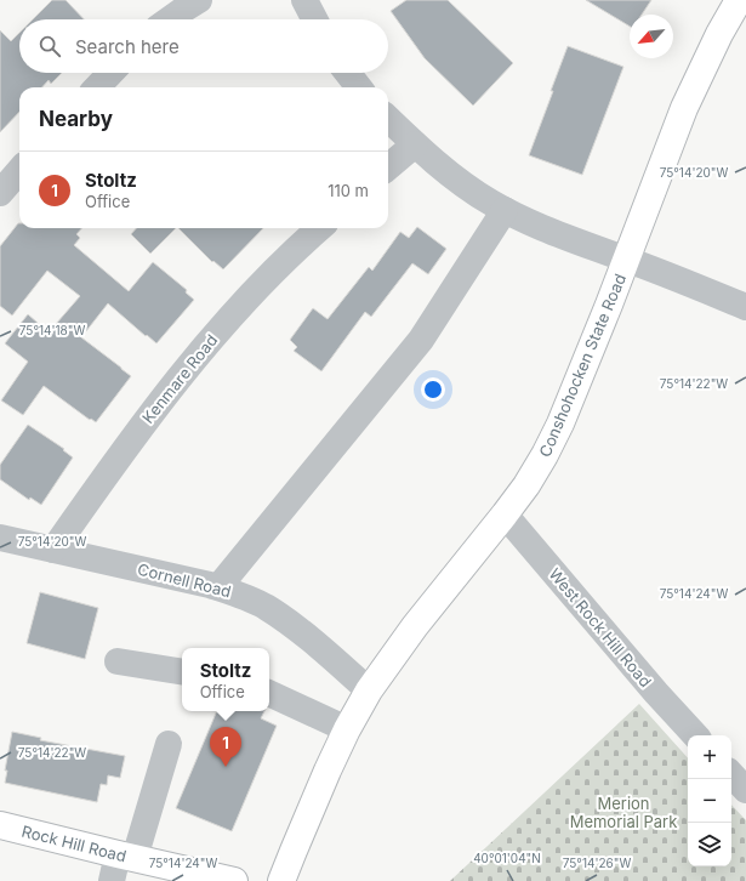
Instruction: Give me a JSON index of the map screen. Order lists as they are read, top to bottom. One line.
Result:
{"streets":{"main road":["Conshohocken State Road","Rock Hill Road"],"street":["Kenmare Road","Cornell Road","West Rock Hill Road"]},"crossings":[["Conshohocken State Road","Cornell Road"],["Conshohocken State Road","West Rock Hill Road"],["Kenmare Road","Cornell Road"]],"parks":["Merion Memorial Park"],"north":"bottom left","page":{"search":"Search here","heading":"Nearby","list":[{"mark":"1","name":"Stoltz","note":"Office","value":"110 m"}],"popup":["Stoltz","Office"],"pins":"1","map_buttons":["+","−"]},"coordinates":["75°14'20\"W","75°14'18\"W","75°14'22\"W","75°14'24\"W","40°01'04\"N","75°14'26\"W"]}
